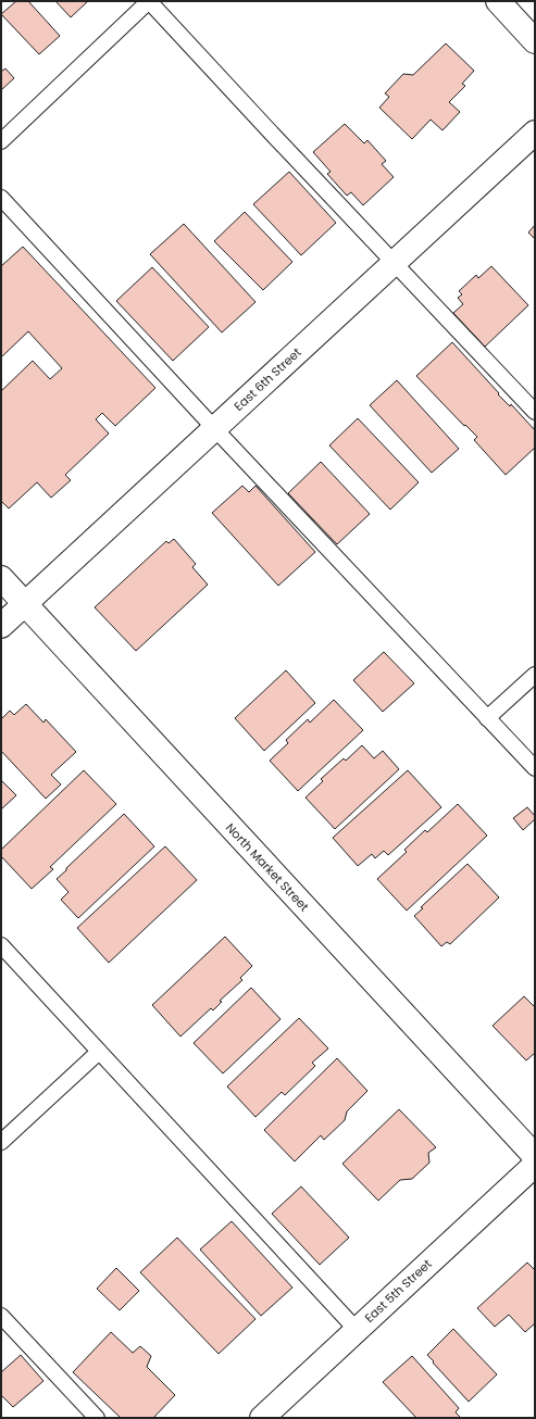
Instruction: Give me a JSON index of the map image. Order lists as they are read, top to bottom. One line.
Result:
{"streets":{"street":["East 6th Street","North Market Street","East 5th Street"]},"crossings":[["East 6th Street","North Market Street"]]}
